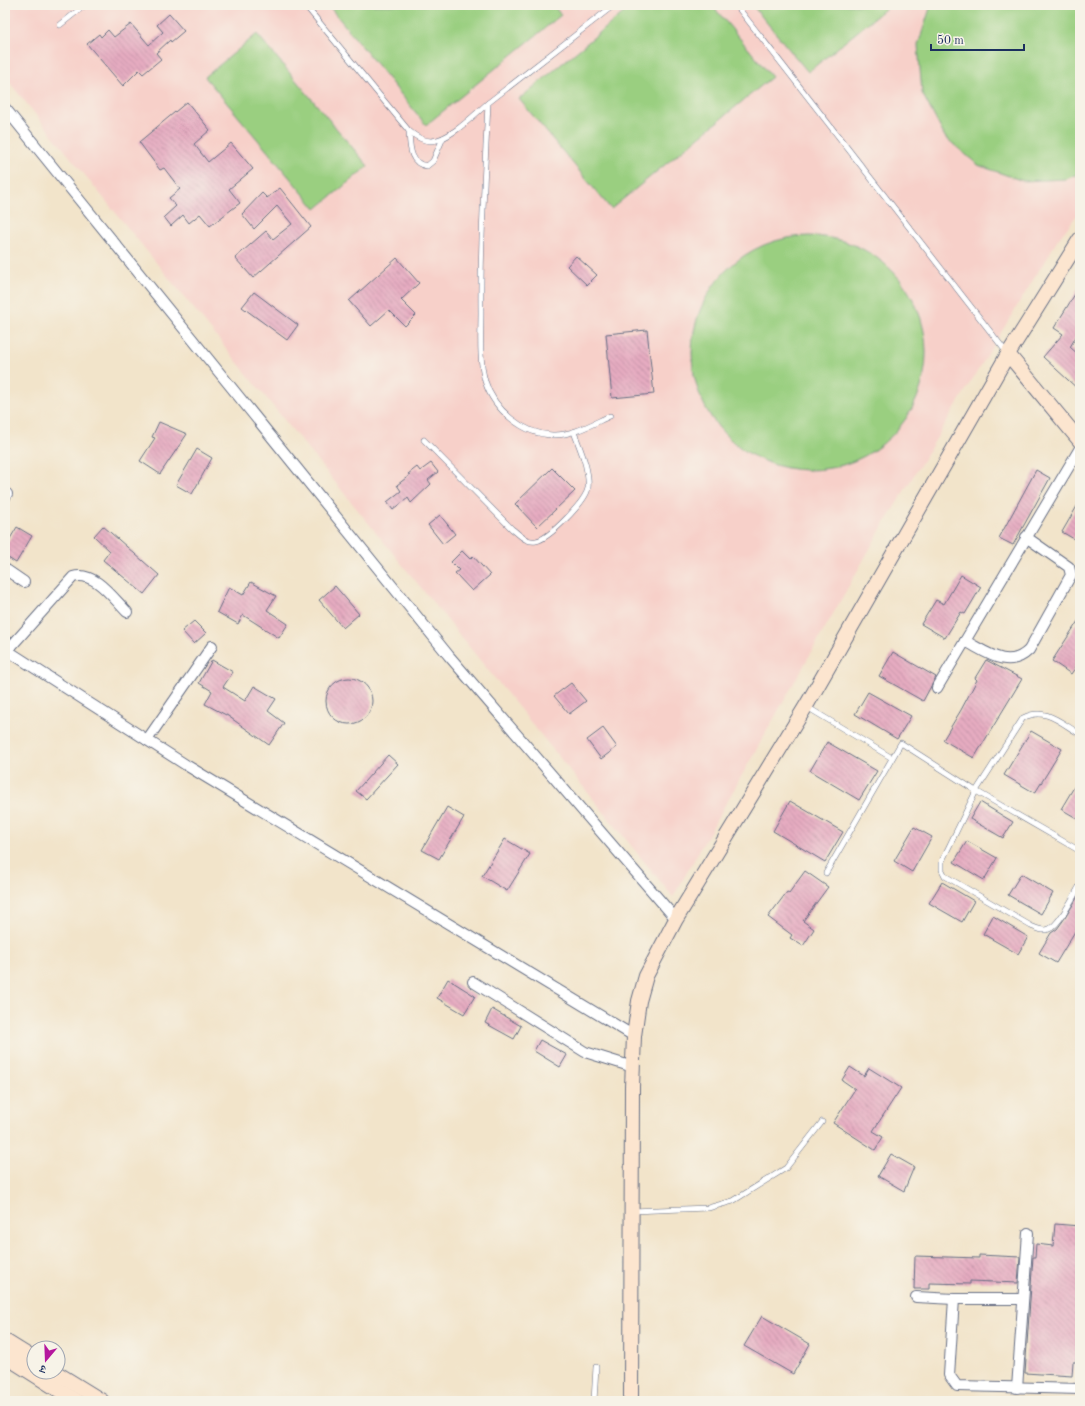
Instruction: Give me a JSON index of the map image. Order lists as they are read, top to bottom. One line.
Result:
{"scale_bar":"50 m","north":"bottom"}
